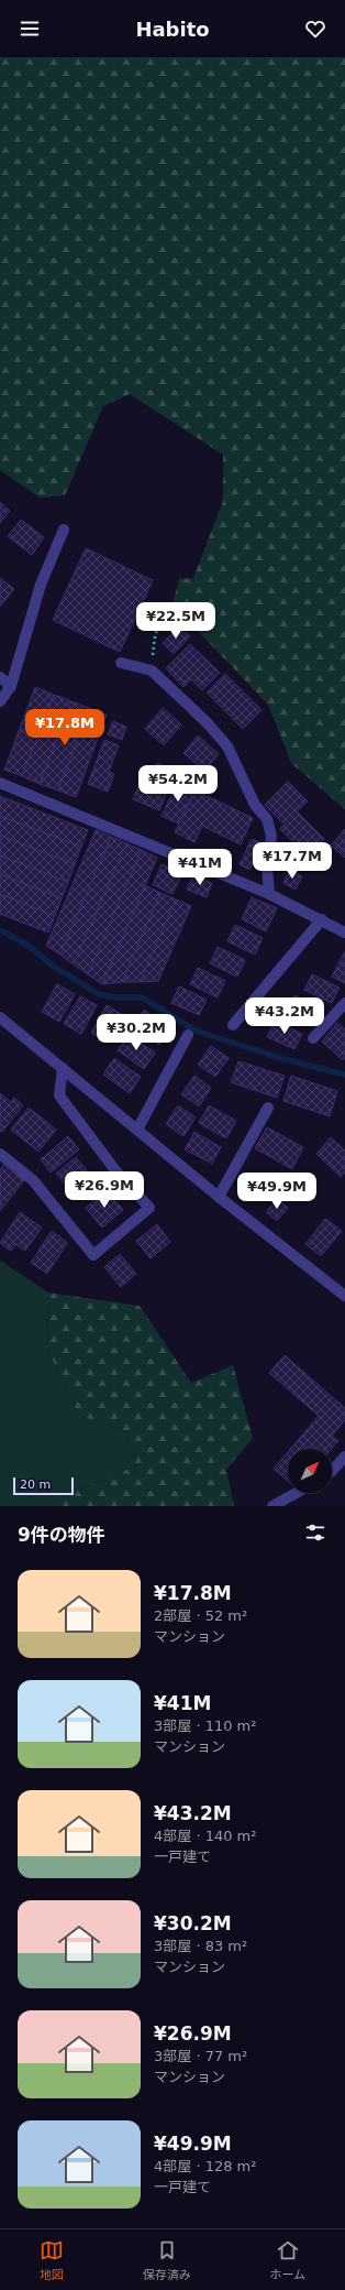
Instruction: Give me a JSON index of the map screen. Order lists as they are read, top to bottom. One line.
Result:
{"scale_bar":"20 m","north":"top right","page":{"header":"Habito","price":["¥22.5M","¥17.8M","¥54.2M","¥17.7M","¥41M","¥43.2M","¥30.2M","¥26.9M","¥49.9M"],"scale":"20 m","heading":"9件の物件","list":[{"name":"¥17.8M","note":"2部屋 · 52 m² · マンション"},{"name":"¥41M","note":"3部屋 · 110 m² · マンション"},{"name":"¥43.2M","note":"4部屋 · 140 m² · 一戸建て"},{"name":"¥30.2M","note":"3部屋 · 83 m² · マンション"},{"name":"¥26.9M","note":"3部屋 · 77 m² · マンション"},{"name":"¥49.9M","note":"4部屋 · 128 m² · 一戸建て"}],"tabs":["地図","保存済み","ホーム"]}}
